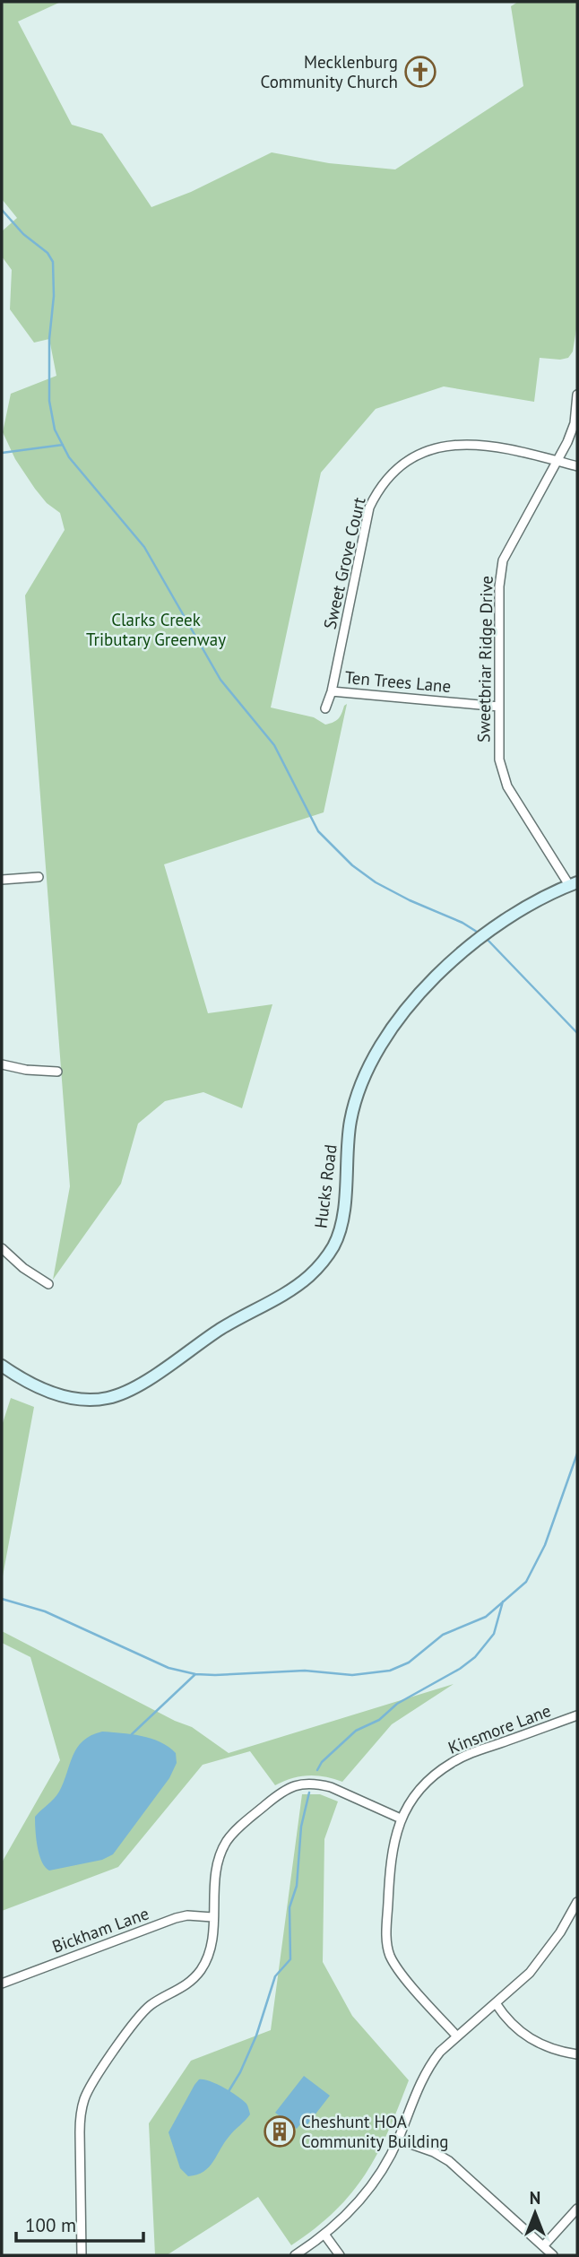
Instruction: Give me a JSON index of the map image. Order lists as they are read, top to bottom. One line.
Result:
{"streets":{"main road":["Hucks Road"],"street":["Sweet Grove Court","Sweetbriar Ridge Drive","Ten Trees Lane","Kinsmore Lane","Bickham Lane"]},"crossings":[["Sweet Grove Court","Sweetbriar Ridge Drive"],["Sweet Grove Court","Ten Trees Lane"],["Sweetbriar Ridge Drive","Ten Trees Lane"],["Sweetbriar Ridge Drive","Hucks Road"]],"parks":["Clarks Creek Tributary Greenway"],"places":{"church":["Mecklenburg Community Church"],"building":["Cheshunt HOA Community Building"]},"scale_bar":"100 m","north":"top"}
